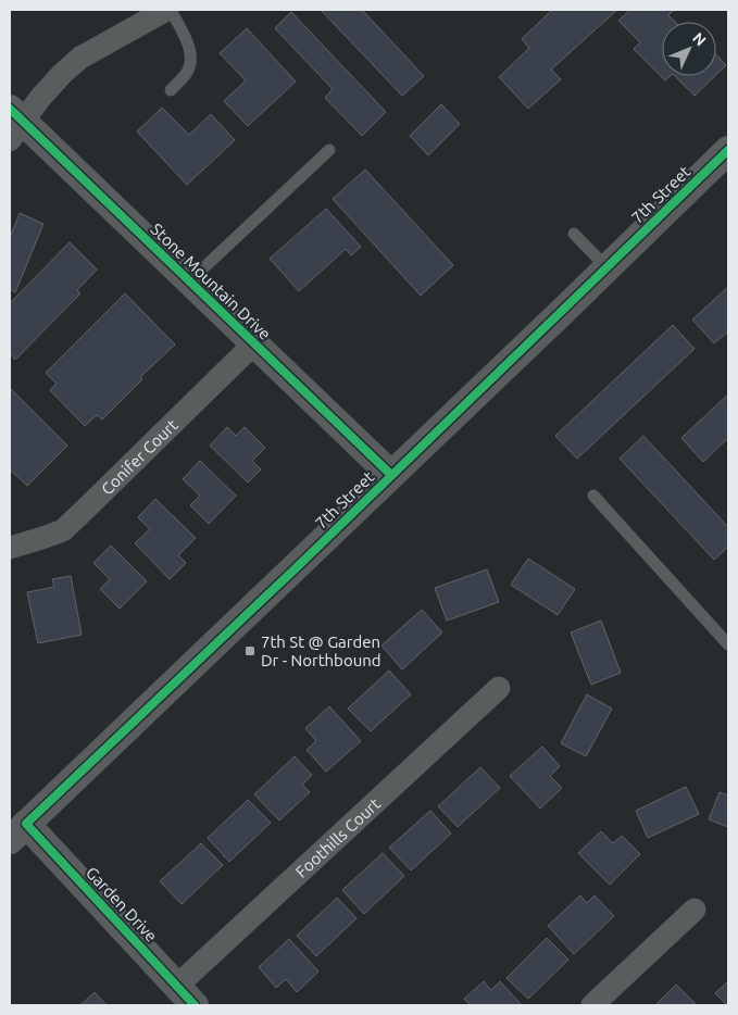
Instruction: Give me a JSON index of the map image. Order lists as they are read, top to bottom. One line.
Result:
{"streets":{"street":["7th Street","Stone Mountain Drive","Conifer Court","Foothills Court","Garden Drive"]},"crossings":[["7th Street","Stone Mountain Drive"],["7th Street","Garden Drive"],["Stone Mountain Drive","Conifer Court"],["Foothills Court","Garden Drive"]],"places":{"transit":["7th St @ Garden Dr - Northbound"]},"north":"top right"}
